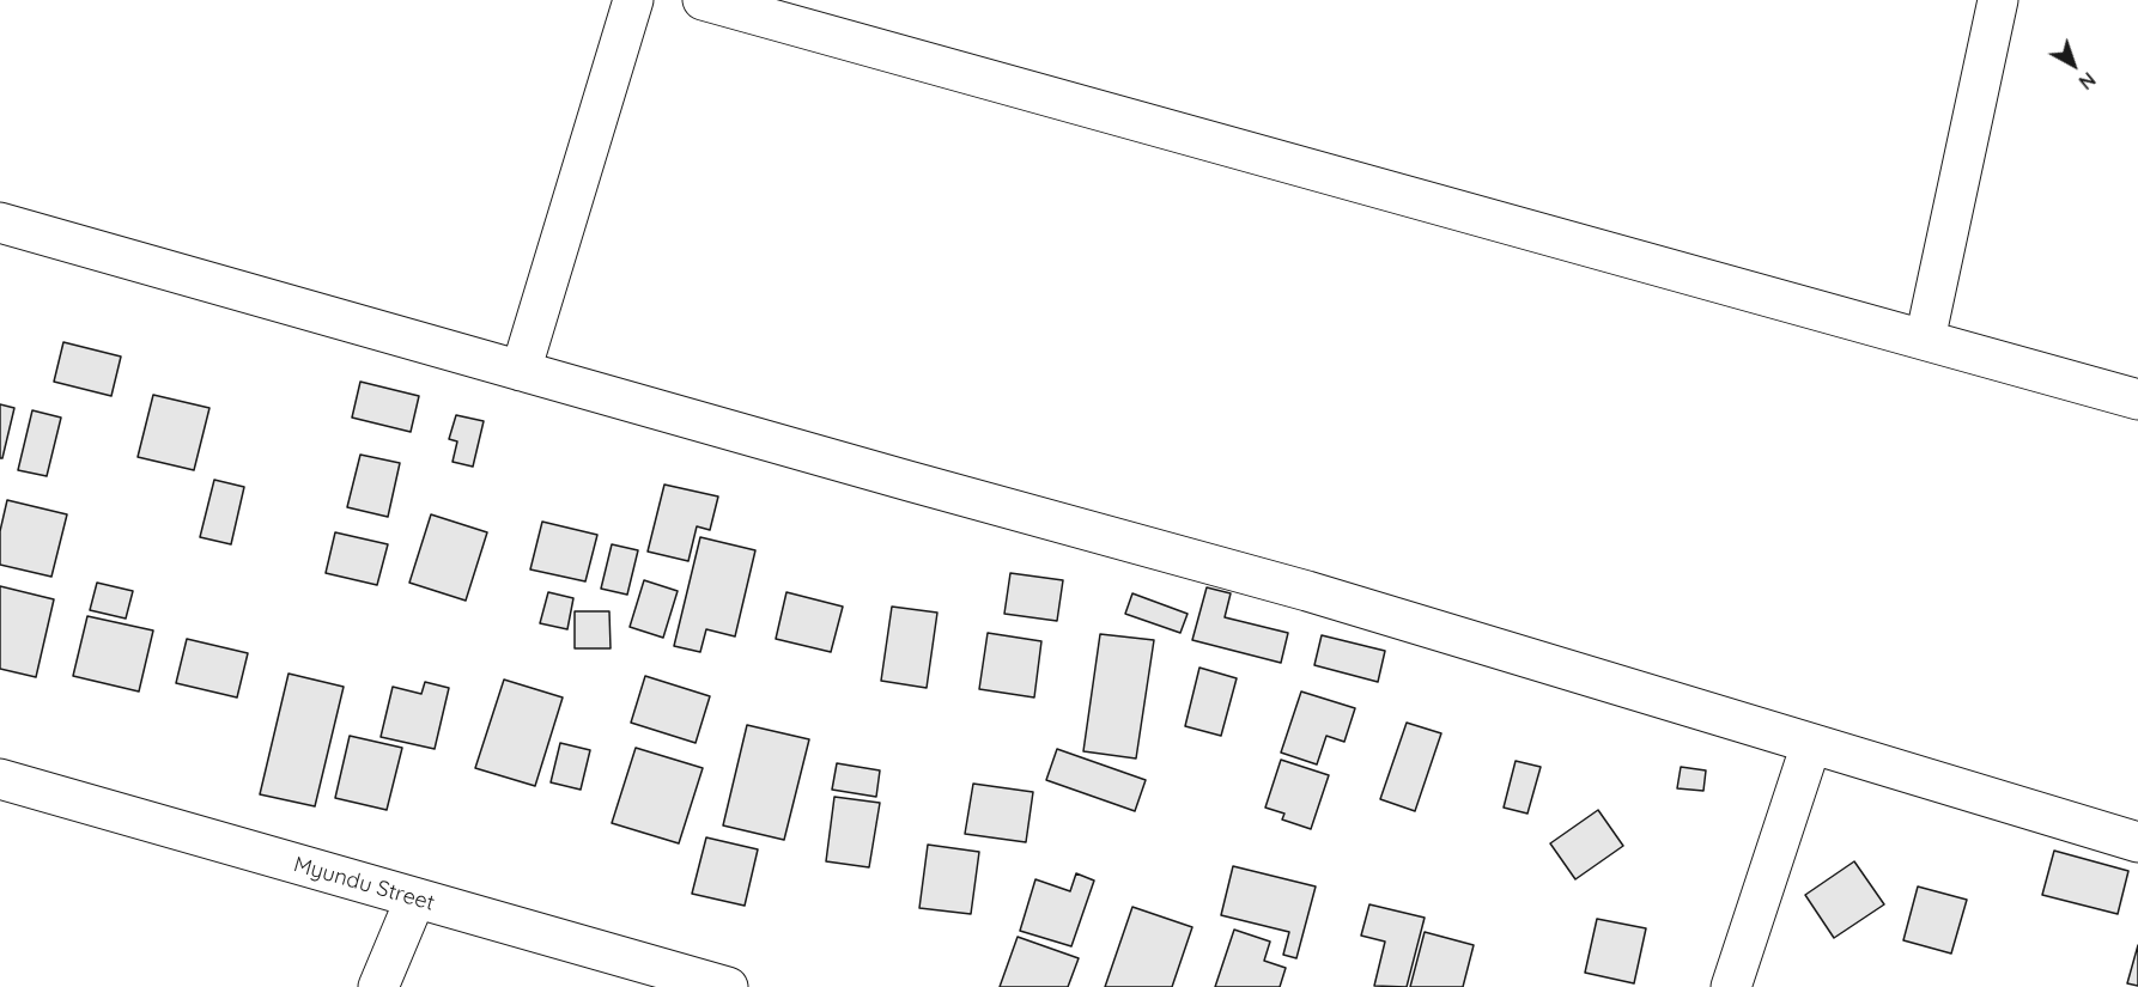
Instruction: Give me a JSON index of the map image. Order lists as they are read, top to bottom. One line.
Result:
{"streets":{"street":["Myundu Street"]},"north":"bottom right"}
